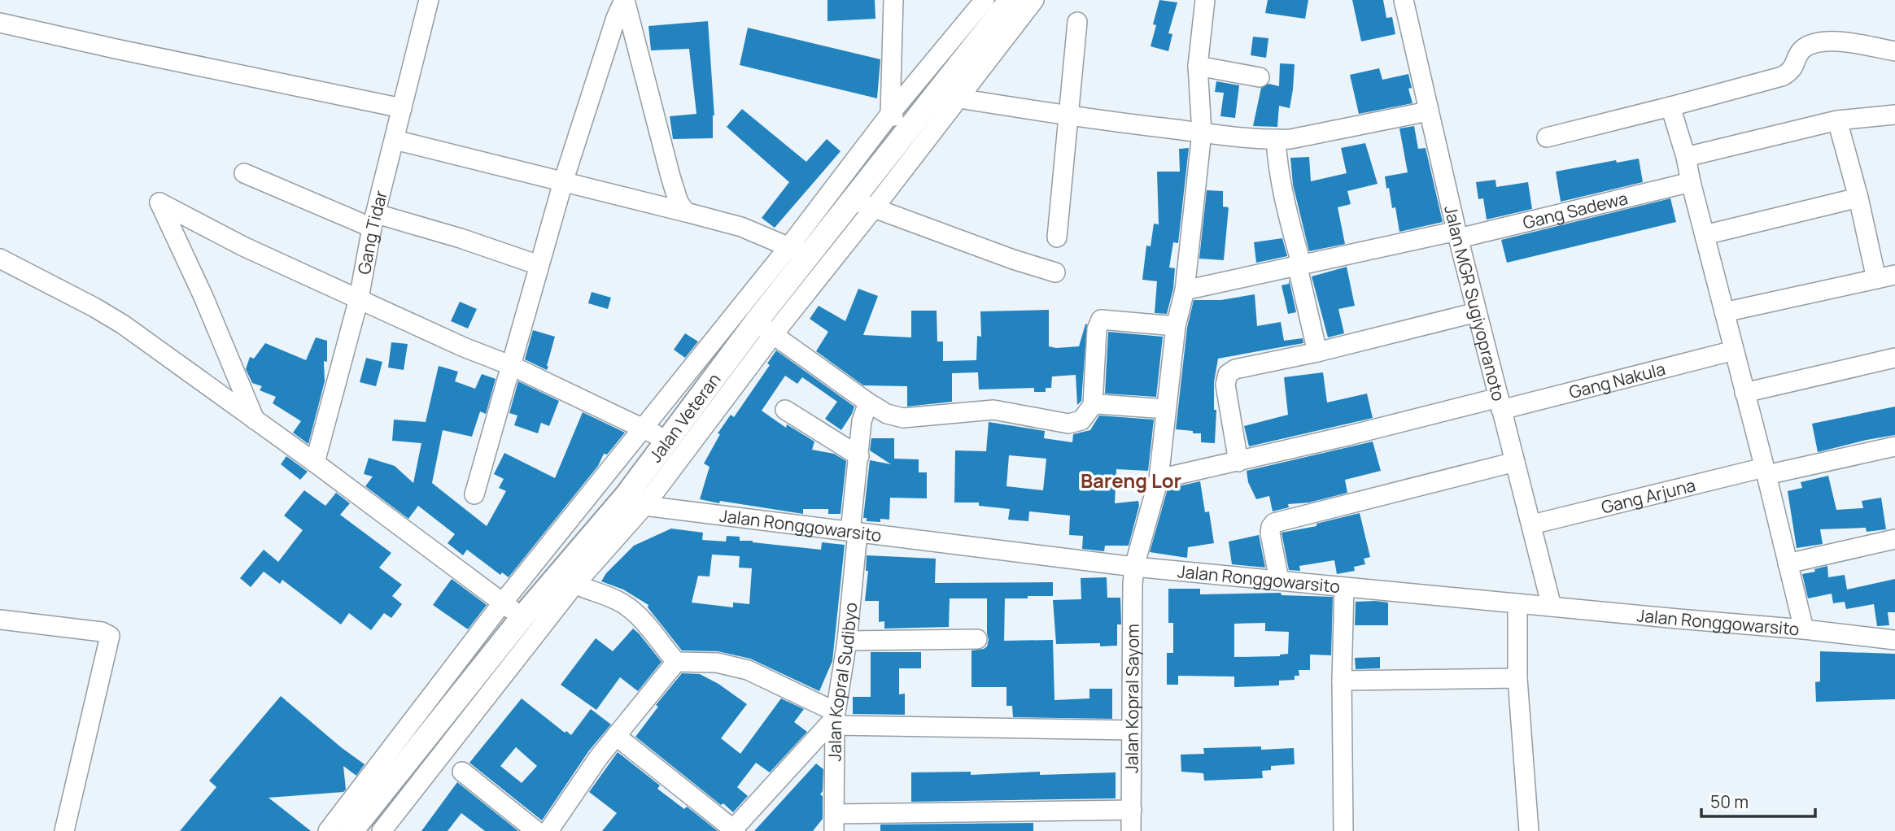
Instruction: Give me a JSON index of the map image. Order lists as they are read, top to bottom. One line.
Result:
{"streets":{"main road":["Jalan Veteran"],"street":["Gang Sadewa","Gang Tidar","Jalan MGR Sugiyopranoto","Gang Nakula","Gang Arjuna","Jalan Ronggowarsito","Jalan Kopral Sudibyo","Jalan Kopral Sayom"]},"crossings":[["Gang Sadewa","Jalan MGR Sugiyopranoto"],["Gang Sadewa","Jalan Kopral Sayom"],["Jalan MGR Sugiyopranoto","Gang Nakula"],["Jalan MGR Sugiyopranoto","Gang Arjuna"],["Jalan MGR Sugiyopranoto","Jalan Ronggowarsito"],["Gang Nakula","Jalan Kopral Sayom"],["Jalan Veteran","Jalan Ronggowarsito"],["Jalan Ronggowarsito","Jalan Kopral Sudibyo"],["Jalan Ronggowarsito","Jalan Kopral Sayom"]],"districts":["Bareng Lor"],"scale_bar":"50 m"}
